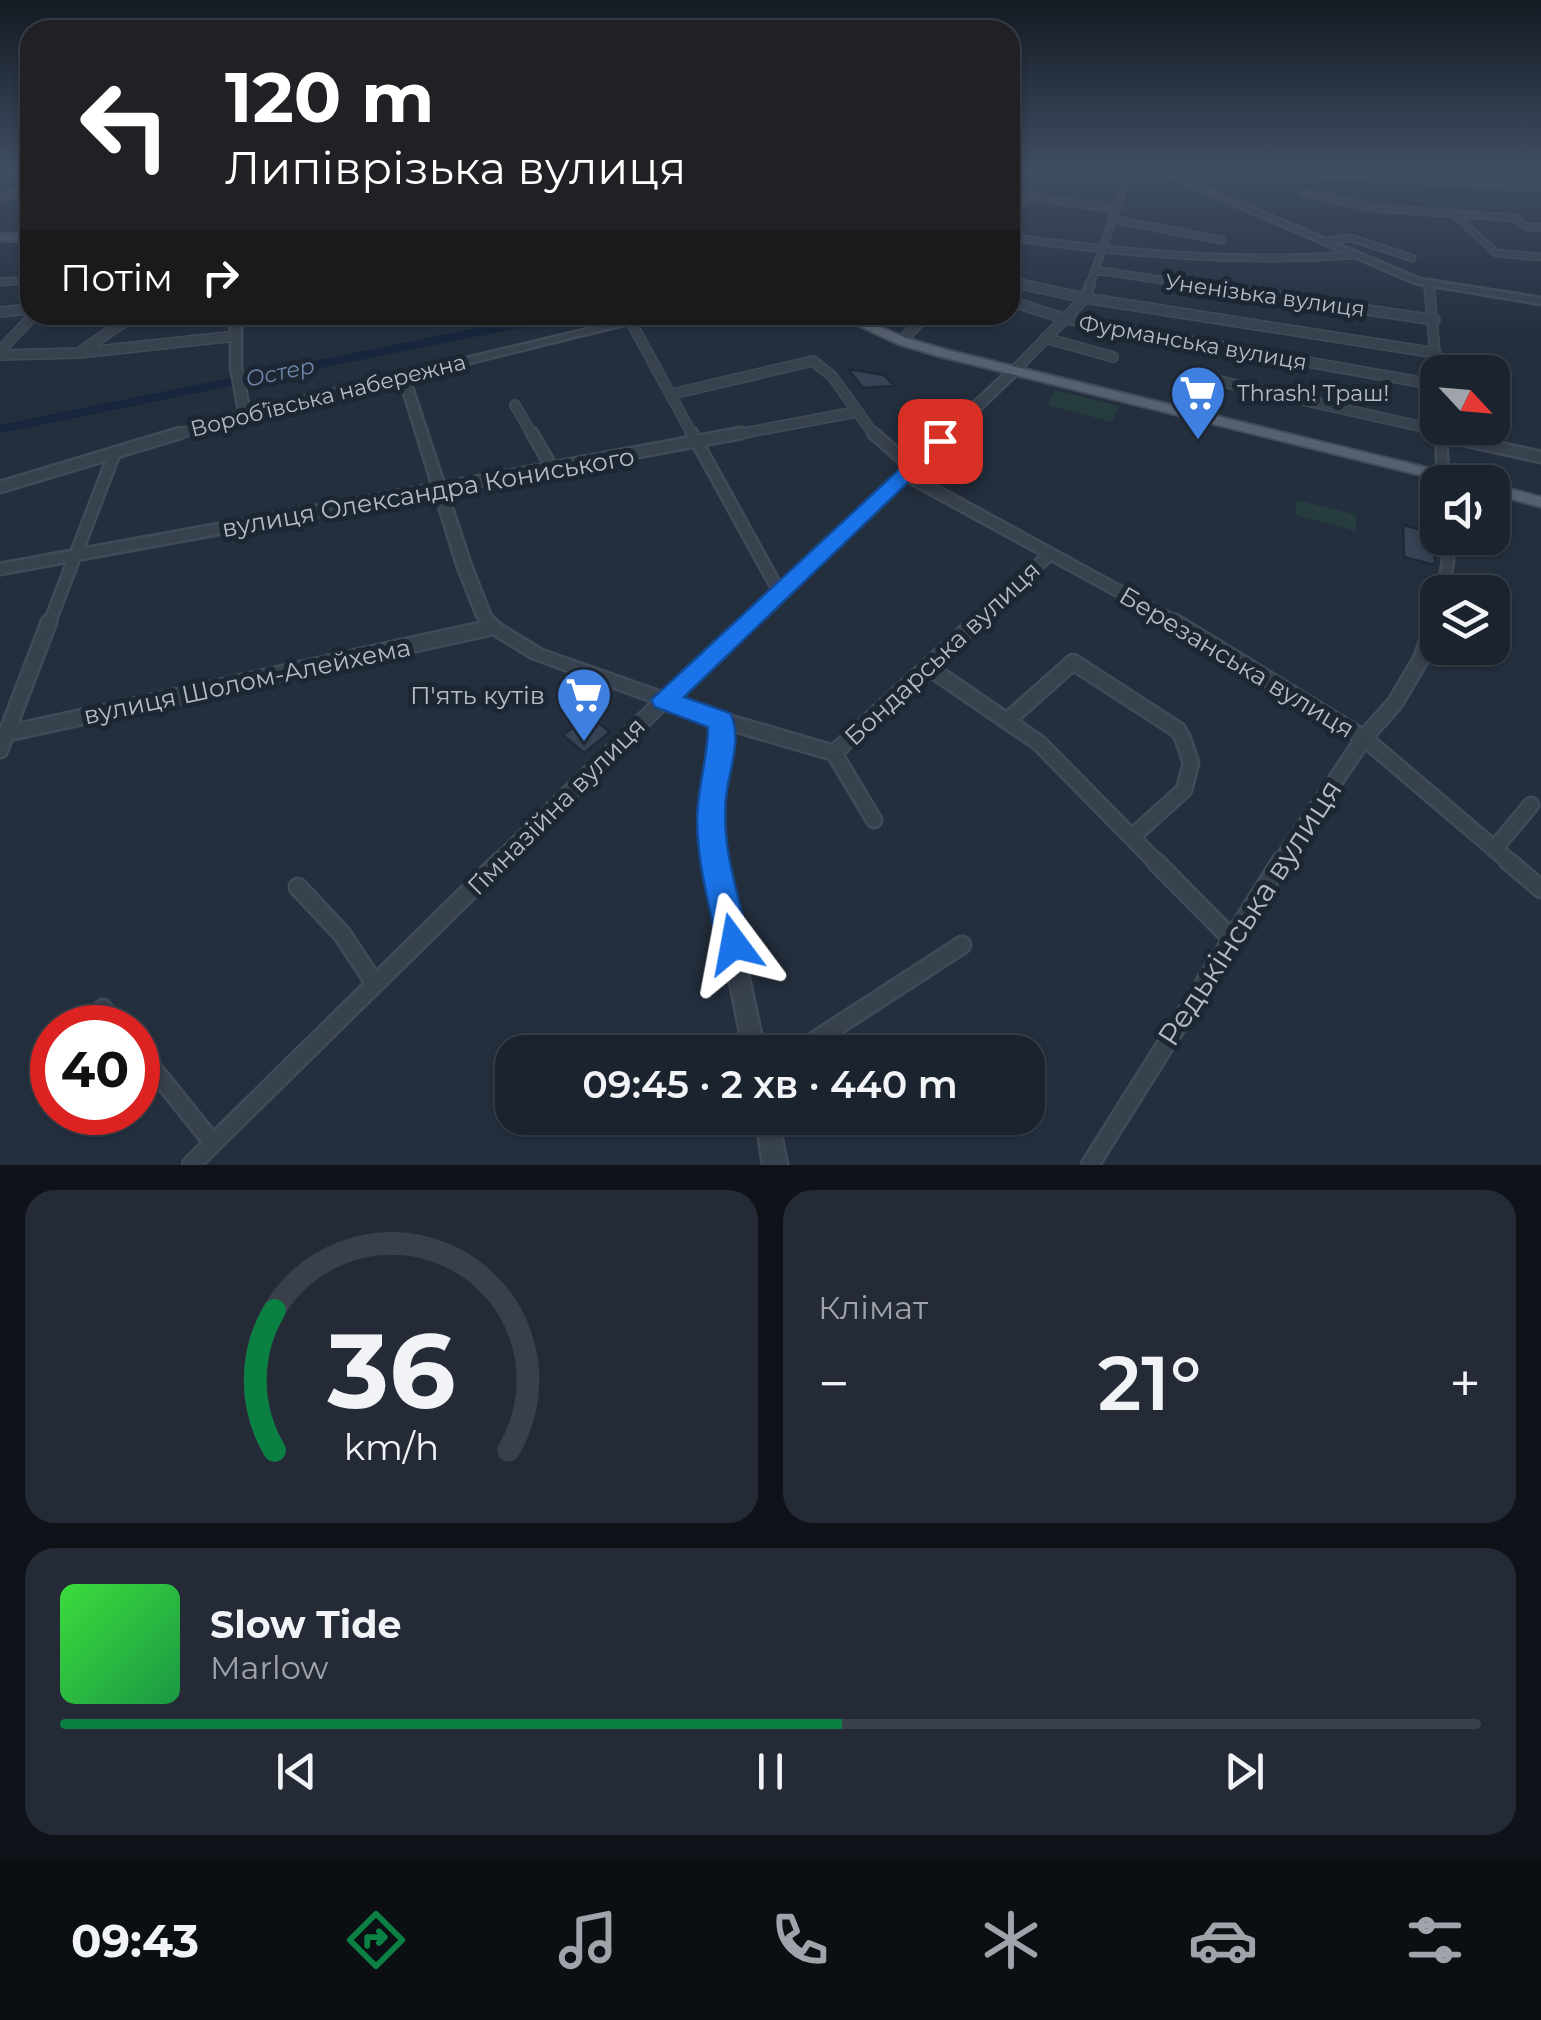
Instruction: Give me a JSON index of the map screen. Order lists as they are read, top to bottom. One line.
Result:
{"streets":{"street":["Уненізька вулиця","Фурманська вулиця","Воробʼївська набережна","вулиця Олександра Кониського","Бондарська вулиця","Березанська вулиця","вулиця Шолом-Алейхема","Гімназійна вулиця","Редькінська вулиця"]},"crossings":[["Уненізька вулиця","Гімназійна вулиця"],["Фурманська вулиця","Гімназійна вулиця"],["вулиця Олександра Кониського","Березанська вулиця"],["Бондарська вулиця","Березанська вулиця"],["Березанська вулиця","Гімназійна вулиця"],["Березанська вулиця","Редькінська вулиця"]],"water":["Остер"],"places":{"supermarket":["Thrash! Траш!","П'ять кутів"]},"north":"bottom right","page":{"turn":["120 m","Липіврізька вулиця"],"then":"Потім","limit":"40","trip":"09:45 · 2 хв · 440 m","tile":"Клімат","heat":["−","21°","+"],"song":["Slow Tide","Marlow"],"tabs":"09:43","gauge":["36","km/h"]}}
